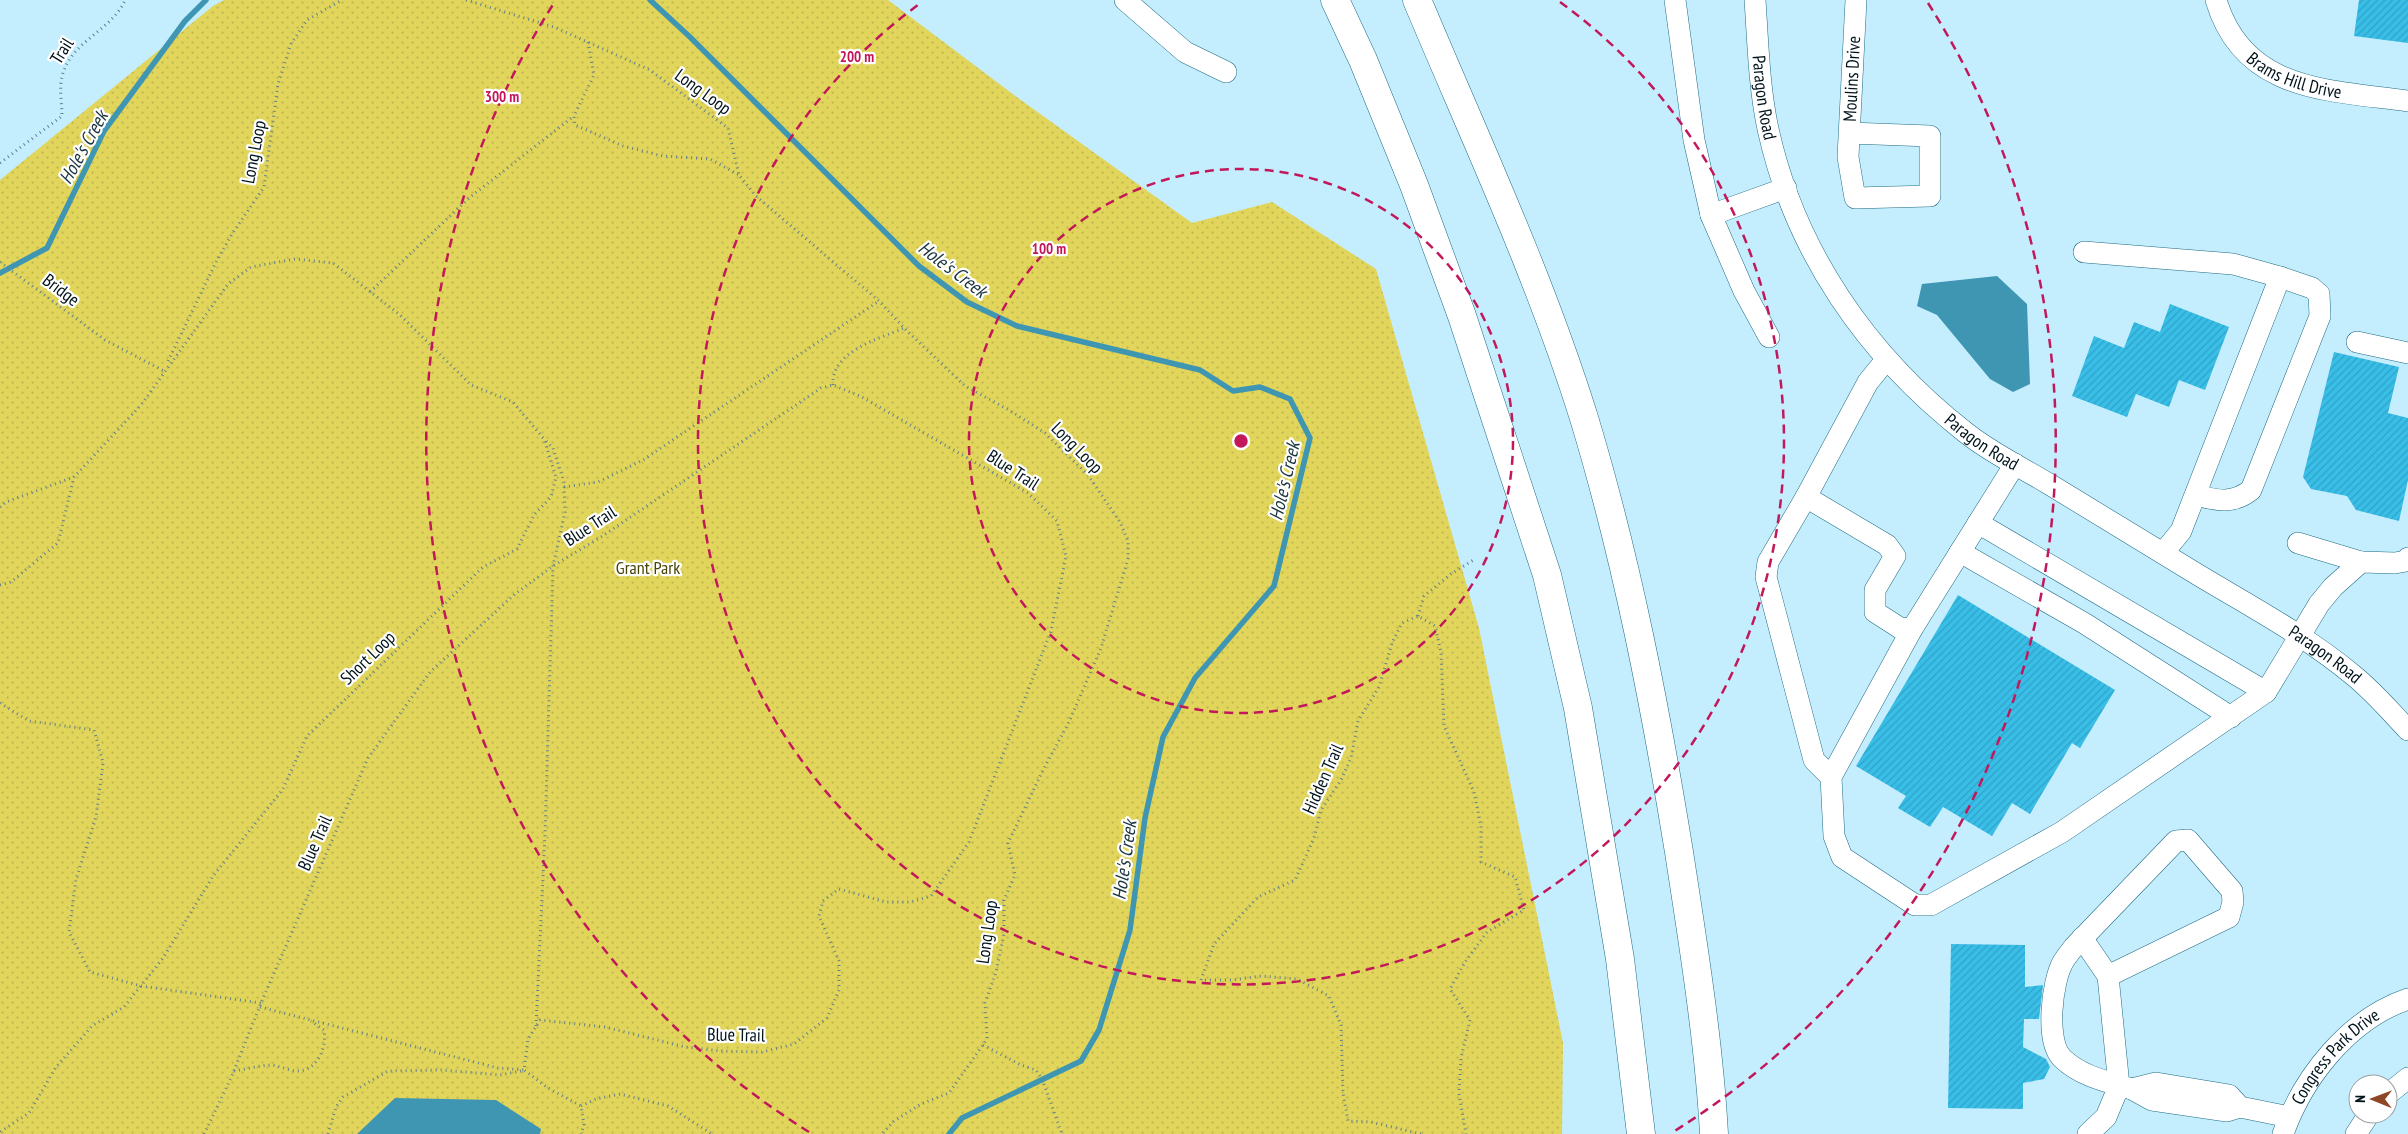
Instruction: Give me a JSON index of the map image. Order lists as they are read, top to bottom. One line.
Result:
{"streets":{"street":["Brams Hill Drive","Moulins Drive","Paragon Road","Congress Park Drive"],"path":["Trail","Long Loop","Bridge","Blue Trail","Short Loop","Hidden Trail"]},"crossings":[["Long Loop","Bridge"],["Long Loop","Short Loop"],["Bridge","Short Loop"]],"water":["Hole's Creek"],"parks":["Grant Park"],"north":"left","rings":["200 m","300 m","100 m"]}
